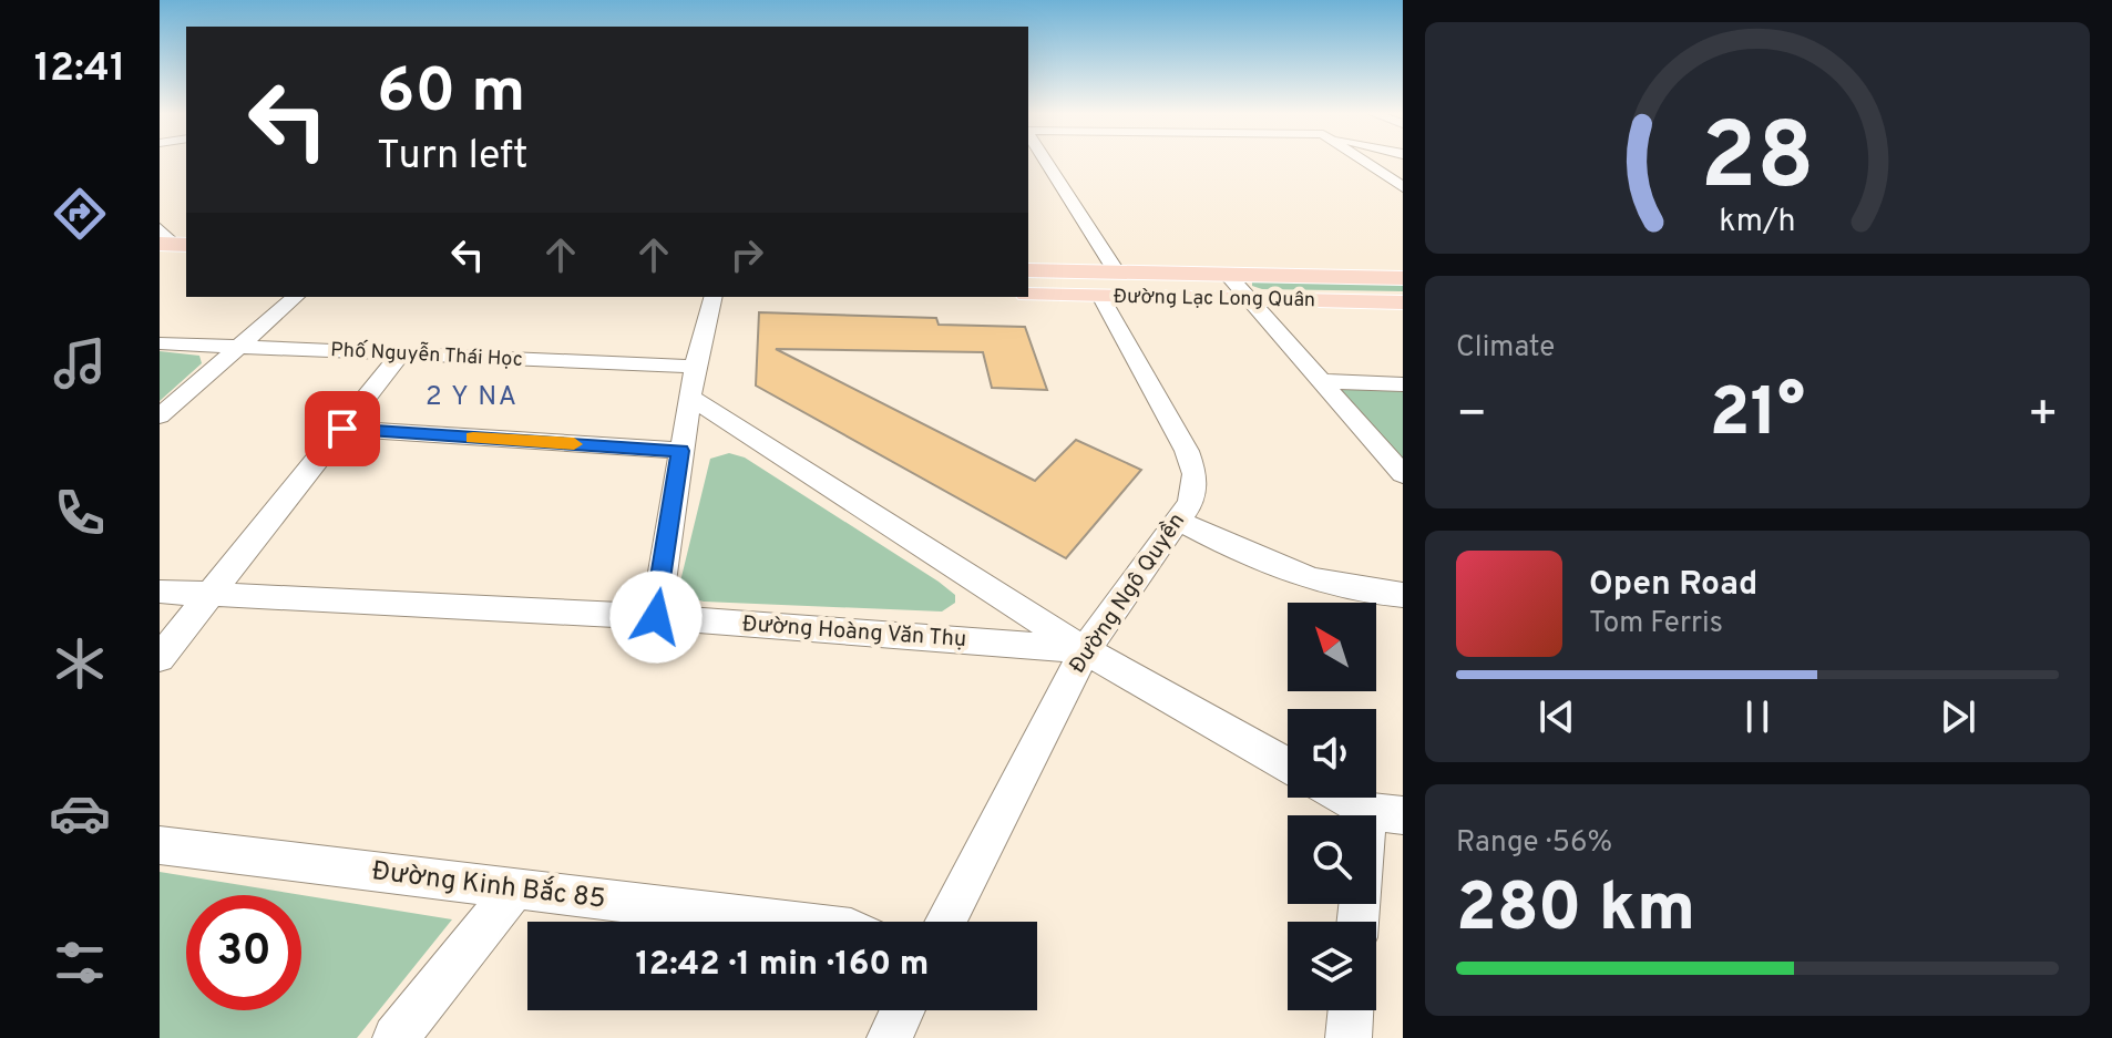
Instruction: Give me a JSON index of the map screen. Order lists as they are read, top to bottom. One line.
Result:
{"streets":{"main road":["Đường Lạc Long Quân"],"street":["Phố Nguyễn Thái Học","Đường Ngô Quyền","Đường Hoàng Văn Thụ","Đường Kinh Bắc 85"]},"crossings":[["Đường Lạc Long Quân","Đường Ngô Quyền"],["Đường Ngô Quyền","Đường Hoàng Văn Thụ"]],"districts":["2 Y NA"],"north":"top left","page":{"tabs":"12:41","turn":["60 m","Turn left"],"tile":["Climate",["Range · 56%","280 km"]],"heat":["−","21°","+"],"song":["Open Road","Tom Ferris"],"limit":"30","trip":"12:42 · 1 min · 160 m","gauge":["28","km/h"]}}
